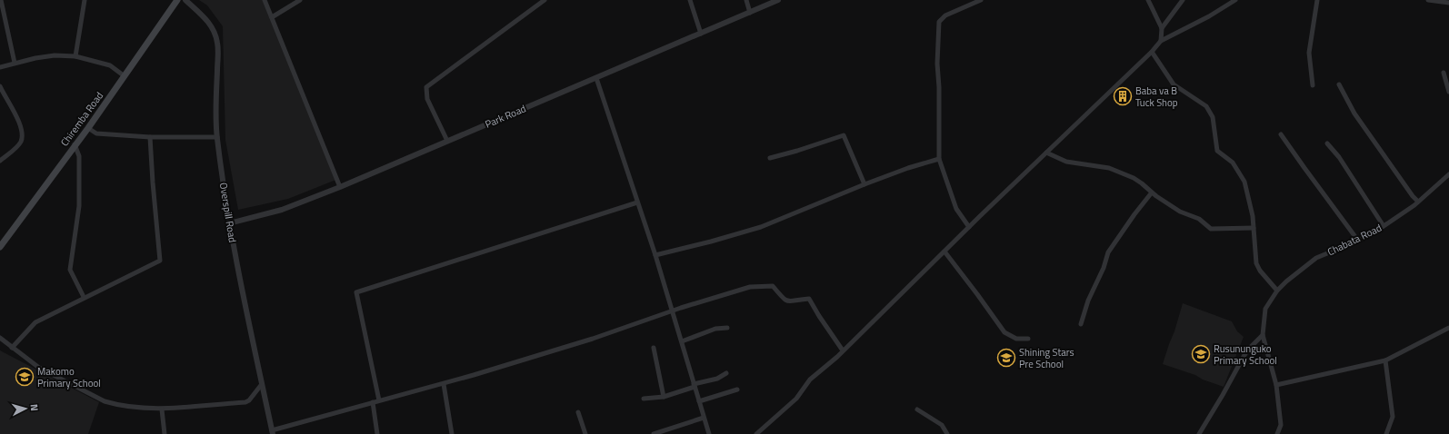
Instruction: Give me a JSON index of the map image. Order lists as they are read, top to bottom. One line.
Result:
{"streets":{"main road":["Chiremba Road"],"street":["Park Road","Overspill Road","Chabata Road"]},"crossings":[["Park Road","Overspill Road"]],"places":{"building":["Baba va B Tuck Shop"],"school or university":["Rusununguko Primary School","Shining Stars Pre School","Makomo Primary School"]},"north":"right"}
